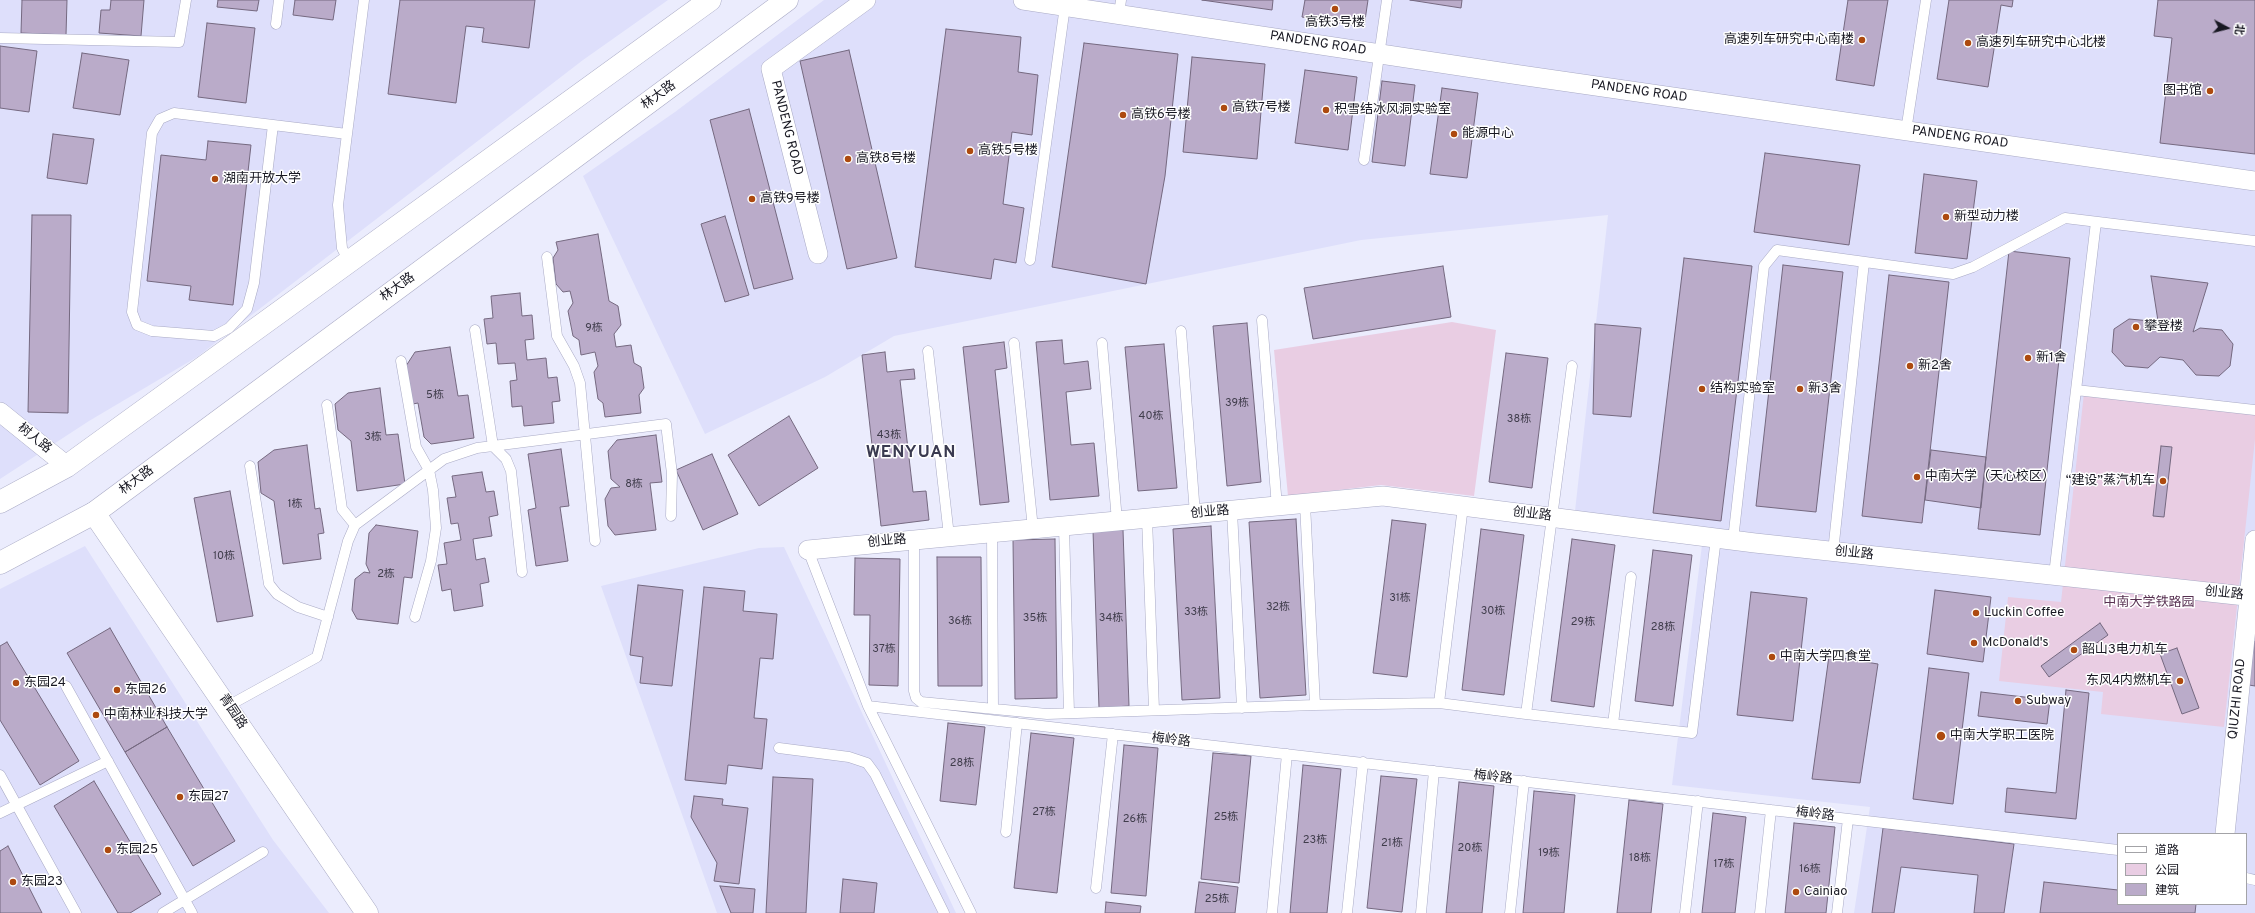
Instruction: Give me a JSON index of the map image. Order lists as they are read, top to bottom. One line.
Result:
{"streets":{"main road":["林大路","青园路"],"street":["PANDENG ROAD","树人路","创业路","QIUZHI ROAD"],"lane":["梅岭路"]},"crossings":[["林大路","青园路"],["创业路","QIUZHI ROAD"]],"districts":["WENYUAN"],"parks":["中南大学铁路园"],"places":["高铁3号楼","高速列车研究中心南楼","高速列车研究中心北楼","图书馆","高铁7号楼","积雪结冰风洞实验室","高铁6号楼","能源中心","高铁5号楼","高铁8号楼","湖南开放大学","高铁9号楼","新型动力楼","攀登楼","新1舍","新2舍","结构实验室","新3舍","中南大学（天心校区）","“建设”蒸汽机车","Luckin Coffee","McDonald's","韶山3电力机车","中南大学四食堂","东风4内燃机车","东园24","东园26","Subway","中南林业科技大学","中南大学职工医院","东园27","东园25","东园23","Cainiao"],"house_numbers":["9栋","5栋","39栋","40栋","38栋","43栋","3栋","8栋","1栋","10栋","2栋","31栋","32栋","30栋","33栋","35栋","34栋","36栋","29栋","28栋","37栋","28栋","27栋","25栋","26栋","23栋","21栋","20栋","19栋","18栋","17栋","16栋","25栋"],"legend":["道路","公园","建筑"],"north":"right"}
